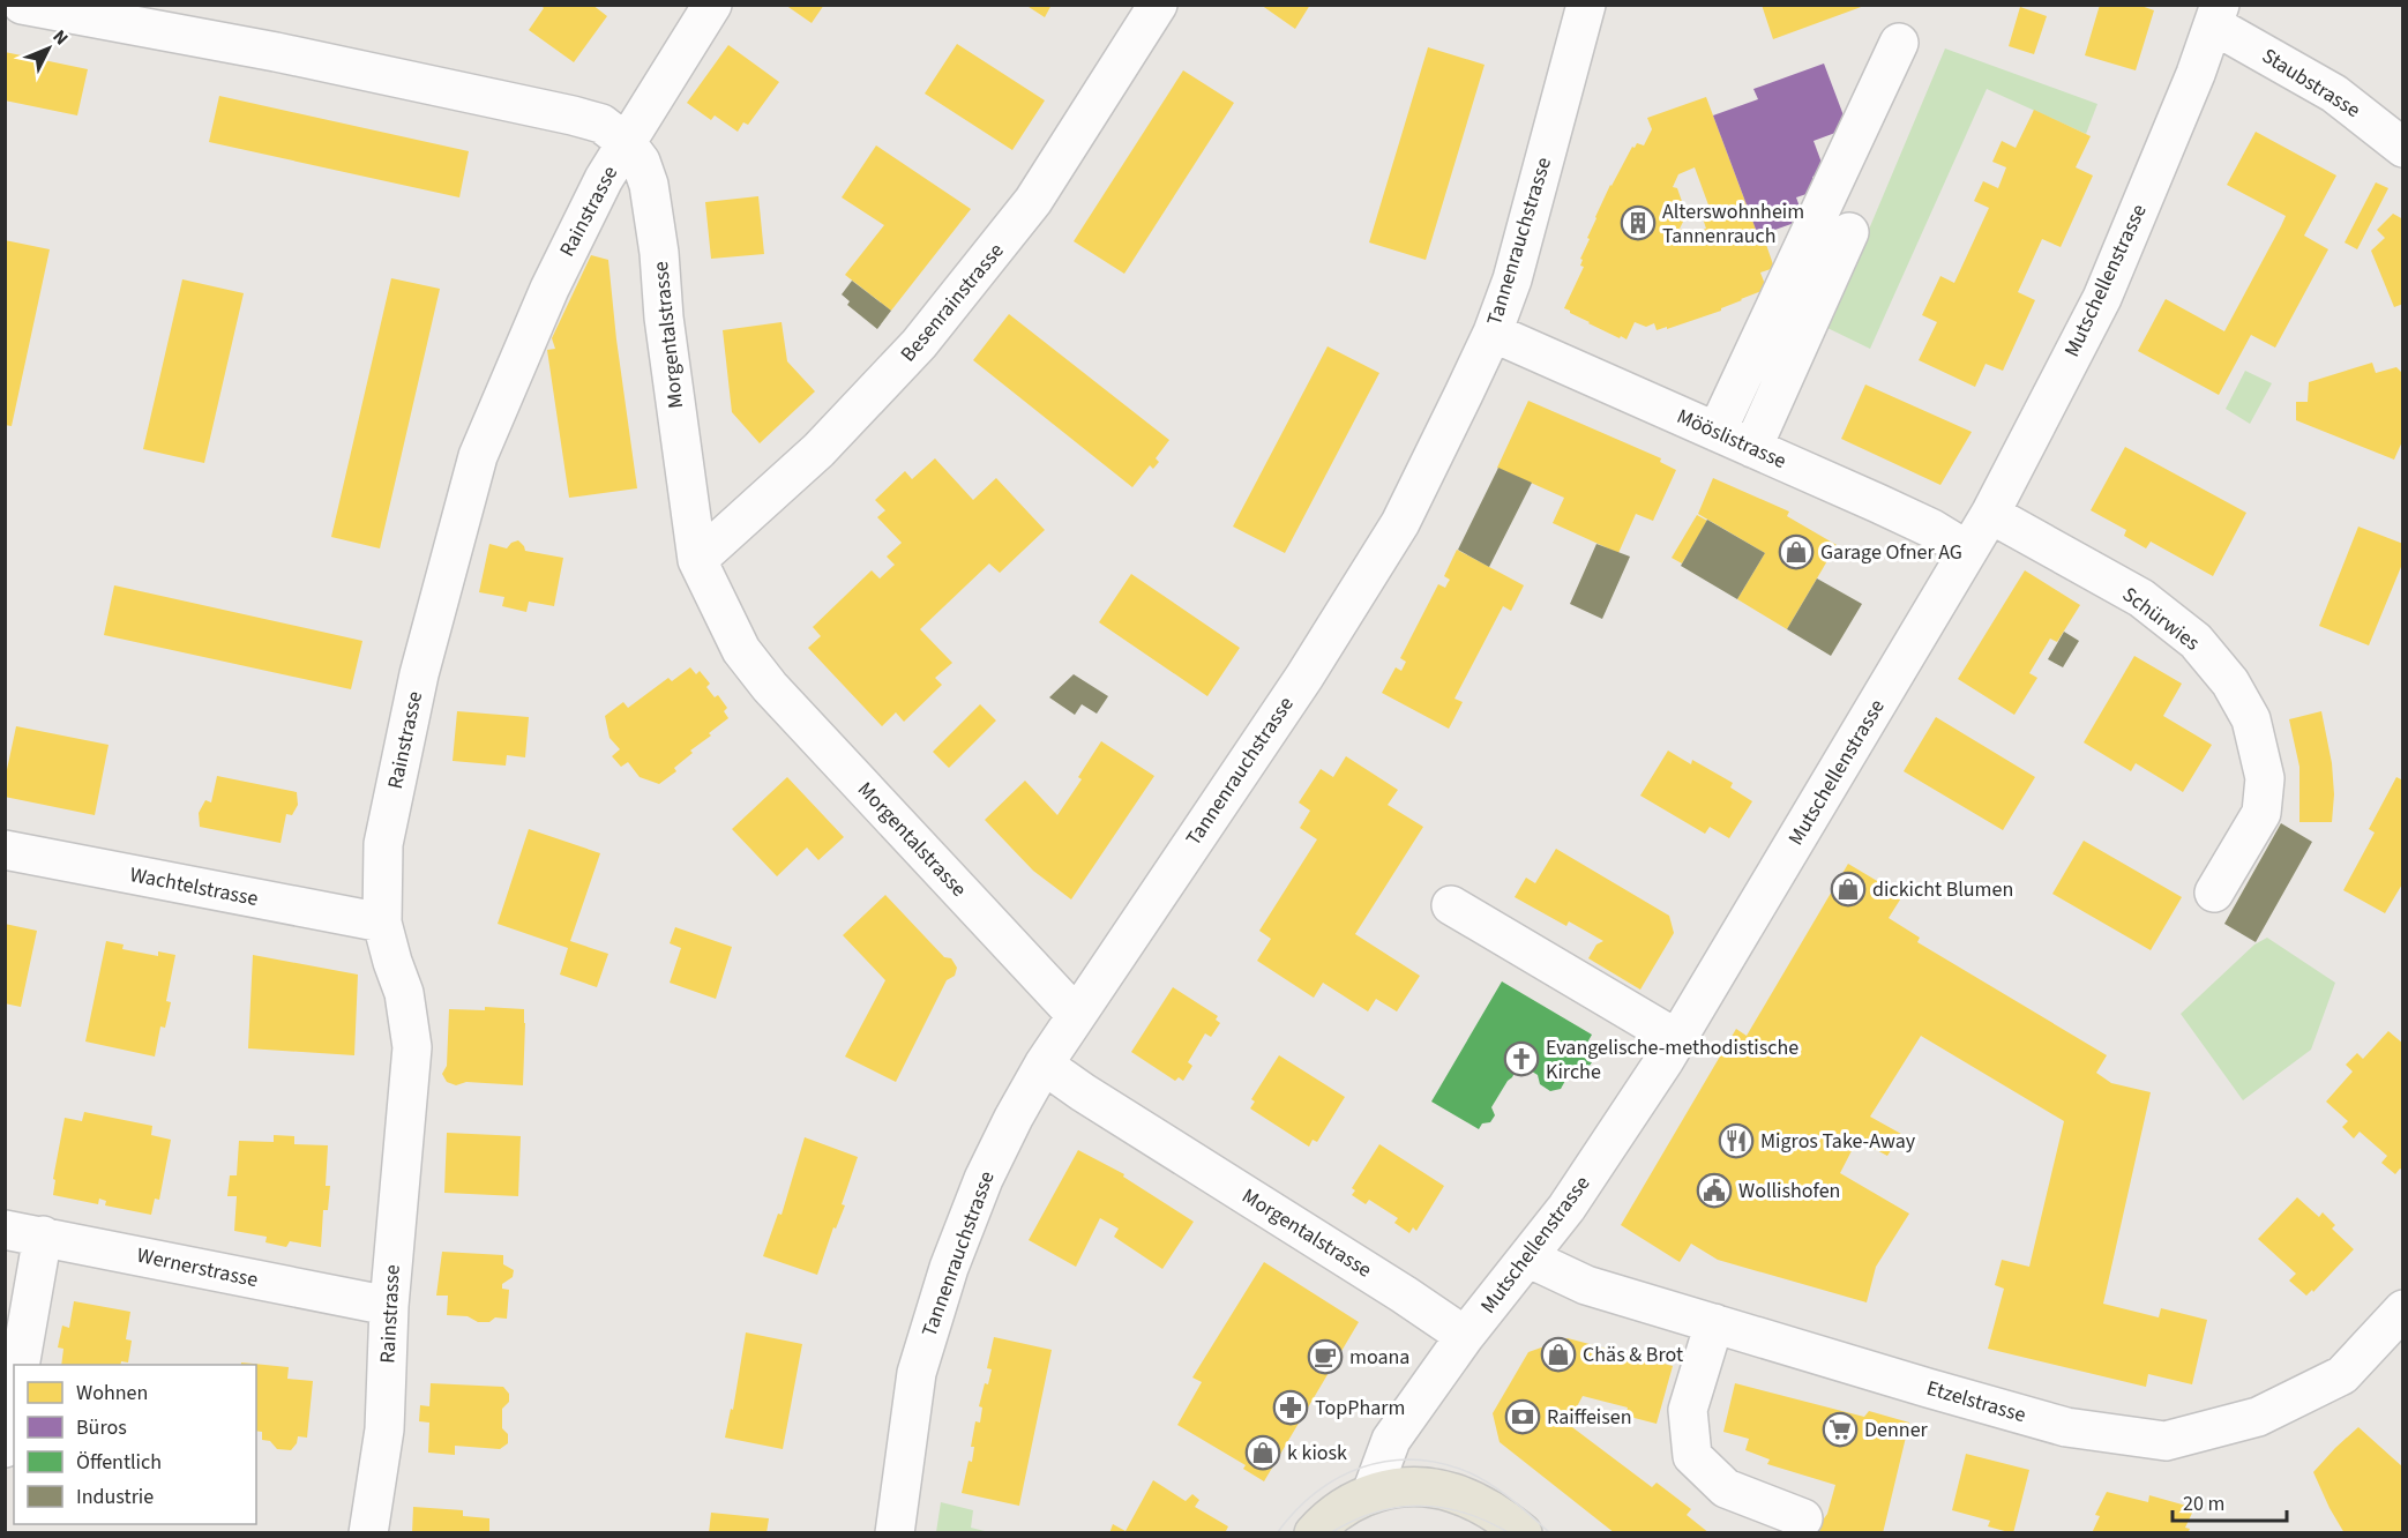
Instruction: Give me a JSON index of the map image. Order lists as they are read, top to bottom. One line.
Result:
{"streets":{"street":["Staubstrasse","Rainstrasse","Tannenrauchstrasse","Mutschellenstrasse","Besenrainstrasse","Morgentalstrasse","Mööslistrasse","Schürwies","Wachtelstrasse","Wernerstrasse","Etzelstrasse"]},"crossings":[["Staubstrasse","Mutschellenstrasse"],["Rainstrasse","Morgentalstrasse"],["Rainstrasse","Wachtelstrasse"],["Rainstrasse","Wernerstrasse"],["Tannenrauchstrasse","Morgentalstrasse"],["Tannenrauchstrasse","Mööslistrasse"],["Mutschellenstrasse","Morgentalstrasse"],["Mutschellenstrasse","Mööslistrasse"],["Mutschellenstrasse","Schürwies"],["Mutschellenstrasse","Etzelstrasse"],["Besenrainstrasse","Morgentalstrasse"]],"places":{"building":["Alterswohnheim Tannenrauch"],"shop":["Garage Ofner AG","dickicht Blumen","Chäs & Brot","k kiosk"],"church":["Evangelische-methodistische Kirche"],"restaurant":["Migros Take-Away"],"public building":["Wollishofen"],"cafe":["moana"],"pharmacy":["TopPharm"],"bank":["Raiffeisen"],"supermarket":["Denner"]},"legend":["Wohnen","Büros","Öffentlich","Industrie"],"scale_bar":"20 m","north":"top right"}
